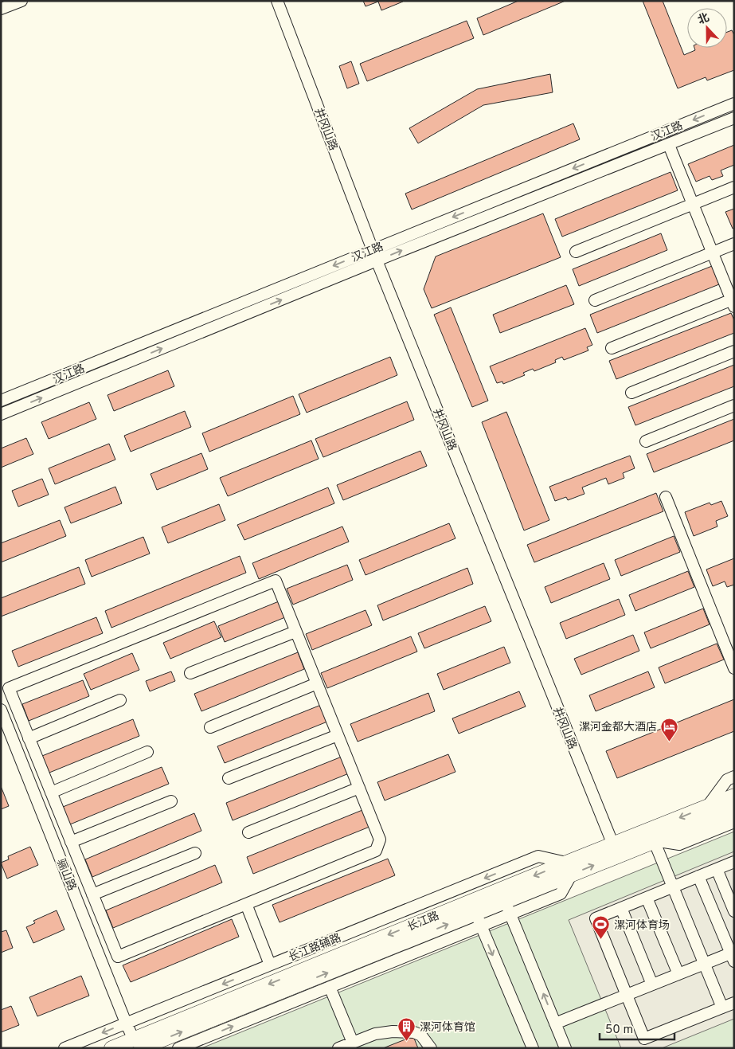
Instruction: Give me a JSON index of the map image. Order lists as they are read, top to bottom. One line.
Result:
{"streets":{"main road":["长江路"],"street":["井冈山路","汉江路","骊山路","长江路辅路"]},"crossings":[["井冈山路","汉江路"],["井冈山路","长江路"],["骊山路","长江路"],["骊山路","长江路辅路"],["长江路","长江路辅路"]],"places":{"hotel":["漯河金都大酒店"],"sports":["漯河体育场"],"building":["漯河体育馆"]},"scale_bar":"50 m","north":"top"}
